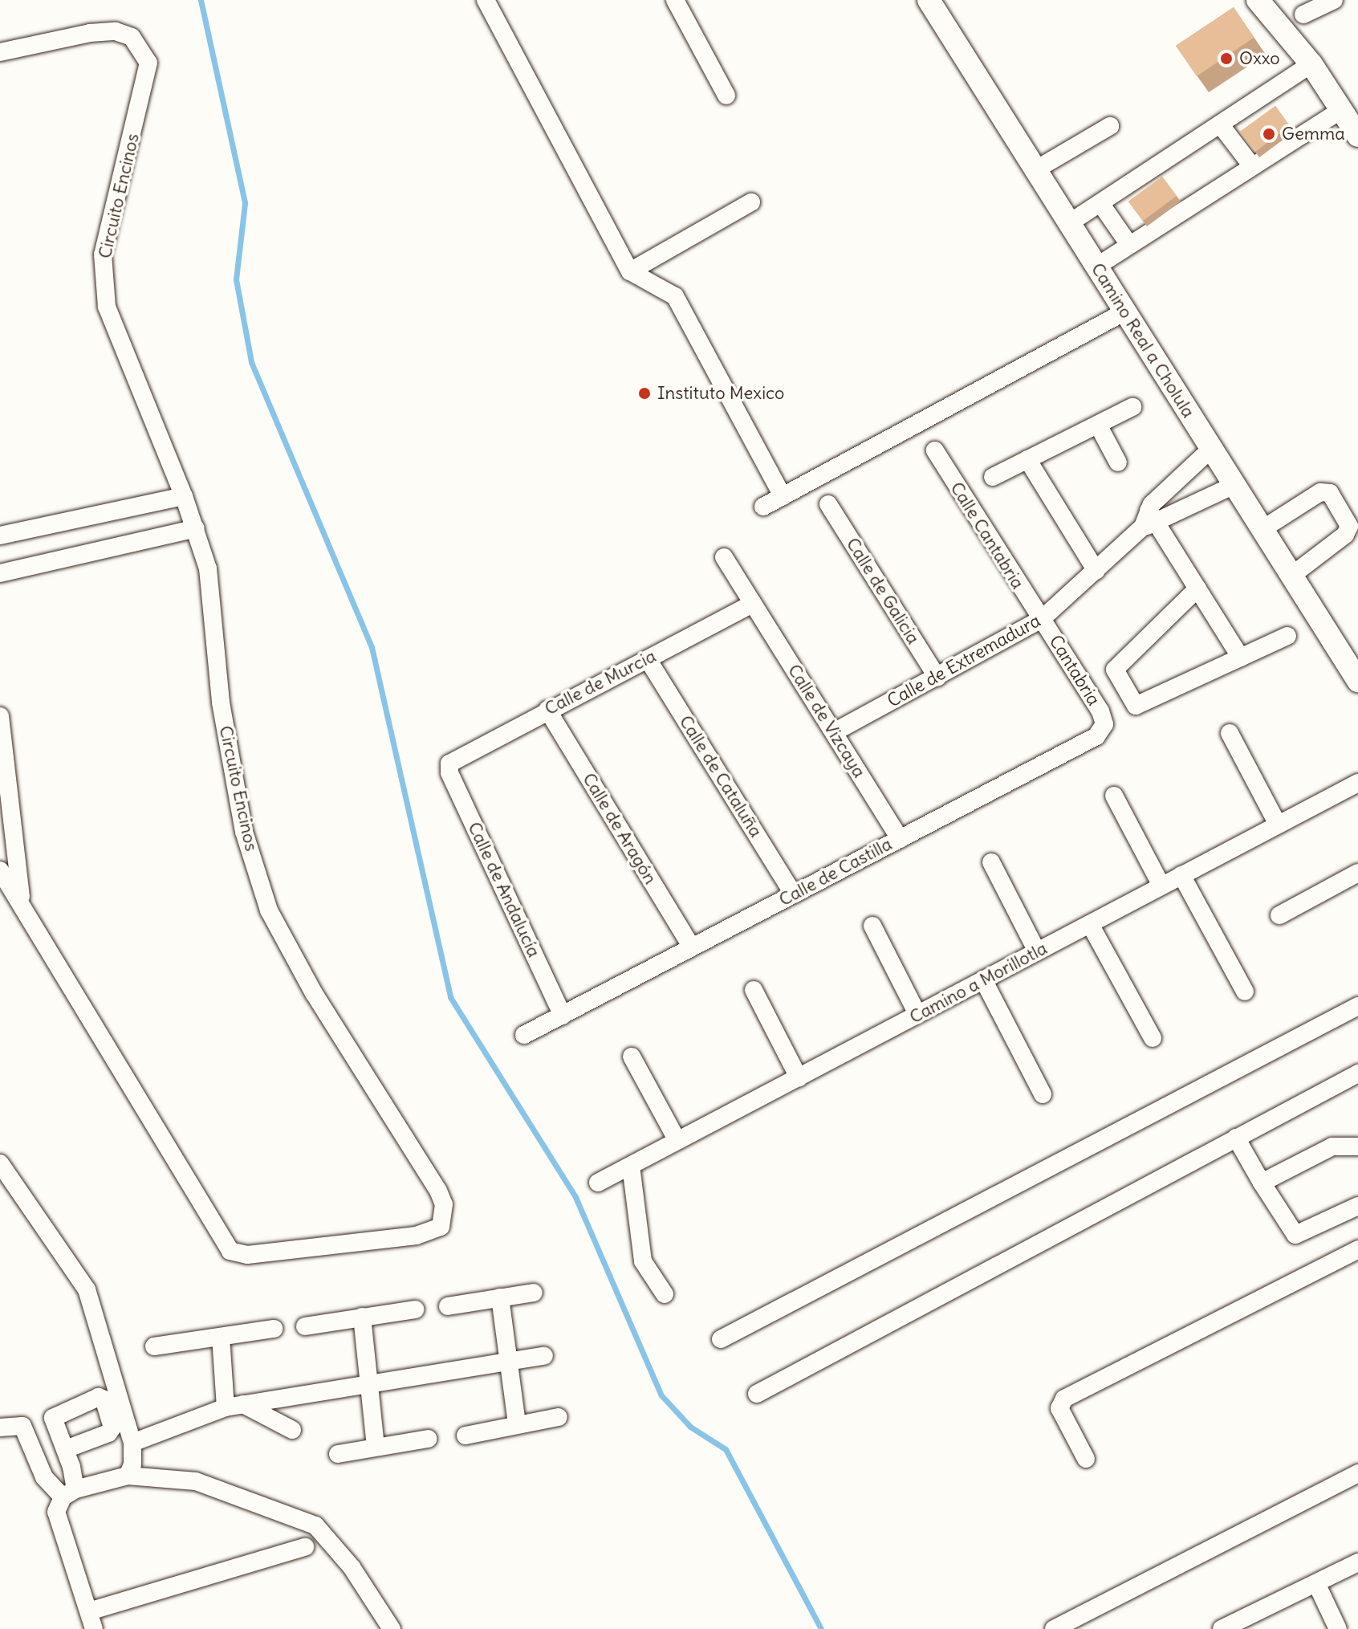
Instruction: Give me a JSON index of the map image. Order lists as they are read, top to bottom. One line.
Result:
{"streets":{"main road":["Camino Real a Cholula"],"street":["Circuito Encinos","Calle Cantabria","Calle de Galicia","Calle de Extremadura","Cantabria","Calle de Murcia","Calle de Vizcaya","Calle de Cataluña","Calle de Aragón","Calle de Castilla","Calle de Andalucía","Camino a Morillotla"]},"crossings":[["Camino Real a Cholula","Calle de Extremadura"],["Calle Cantabria","Calle de Extremadura"],["Calle Cantabria","Cantabria"],["Calle de Galicia","Calle de Extremadura"],["Calle de Extremadura","Cantabria"],["Calle de Extremadura","Calle de Vizcaya"],["Cantabria","Calle de Castilla"],["Calle de Murcia","Calle de Vizcaya"],["Calle de Murcia","Calle de Cataluña"],["Calle de Murcia","Calle de Aragón"],["Calle de Murcia","Calle de Andalucía"],["Calle de Vizcaya","Calle de Castilla"],["Calle de Cataluña","Calle de Castilla"],["Calle de Aragón","Calle de Castilla"],["Calle de Castilla","Calle de Andalucía"]],"places":["Oxxo","Gemma","Instituto Mexico"]}
